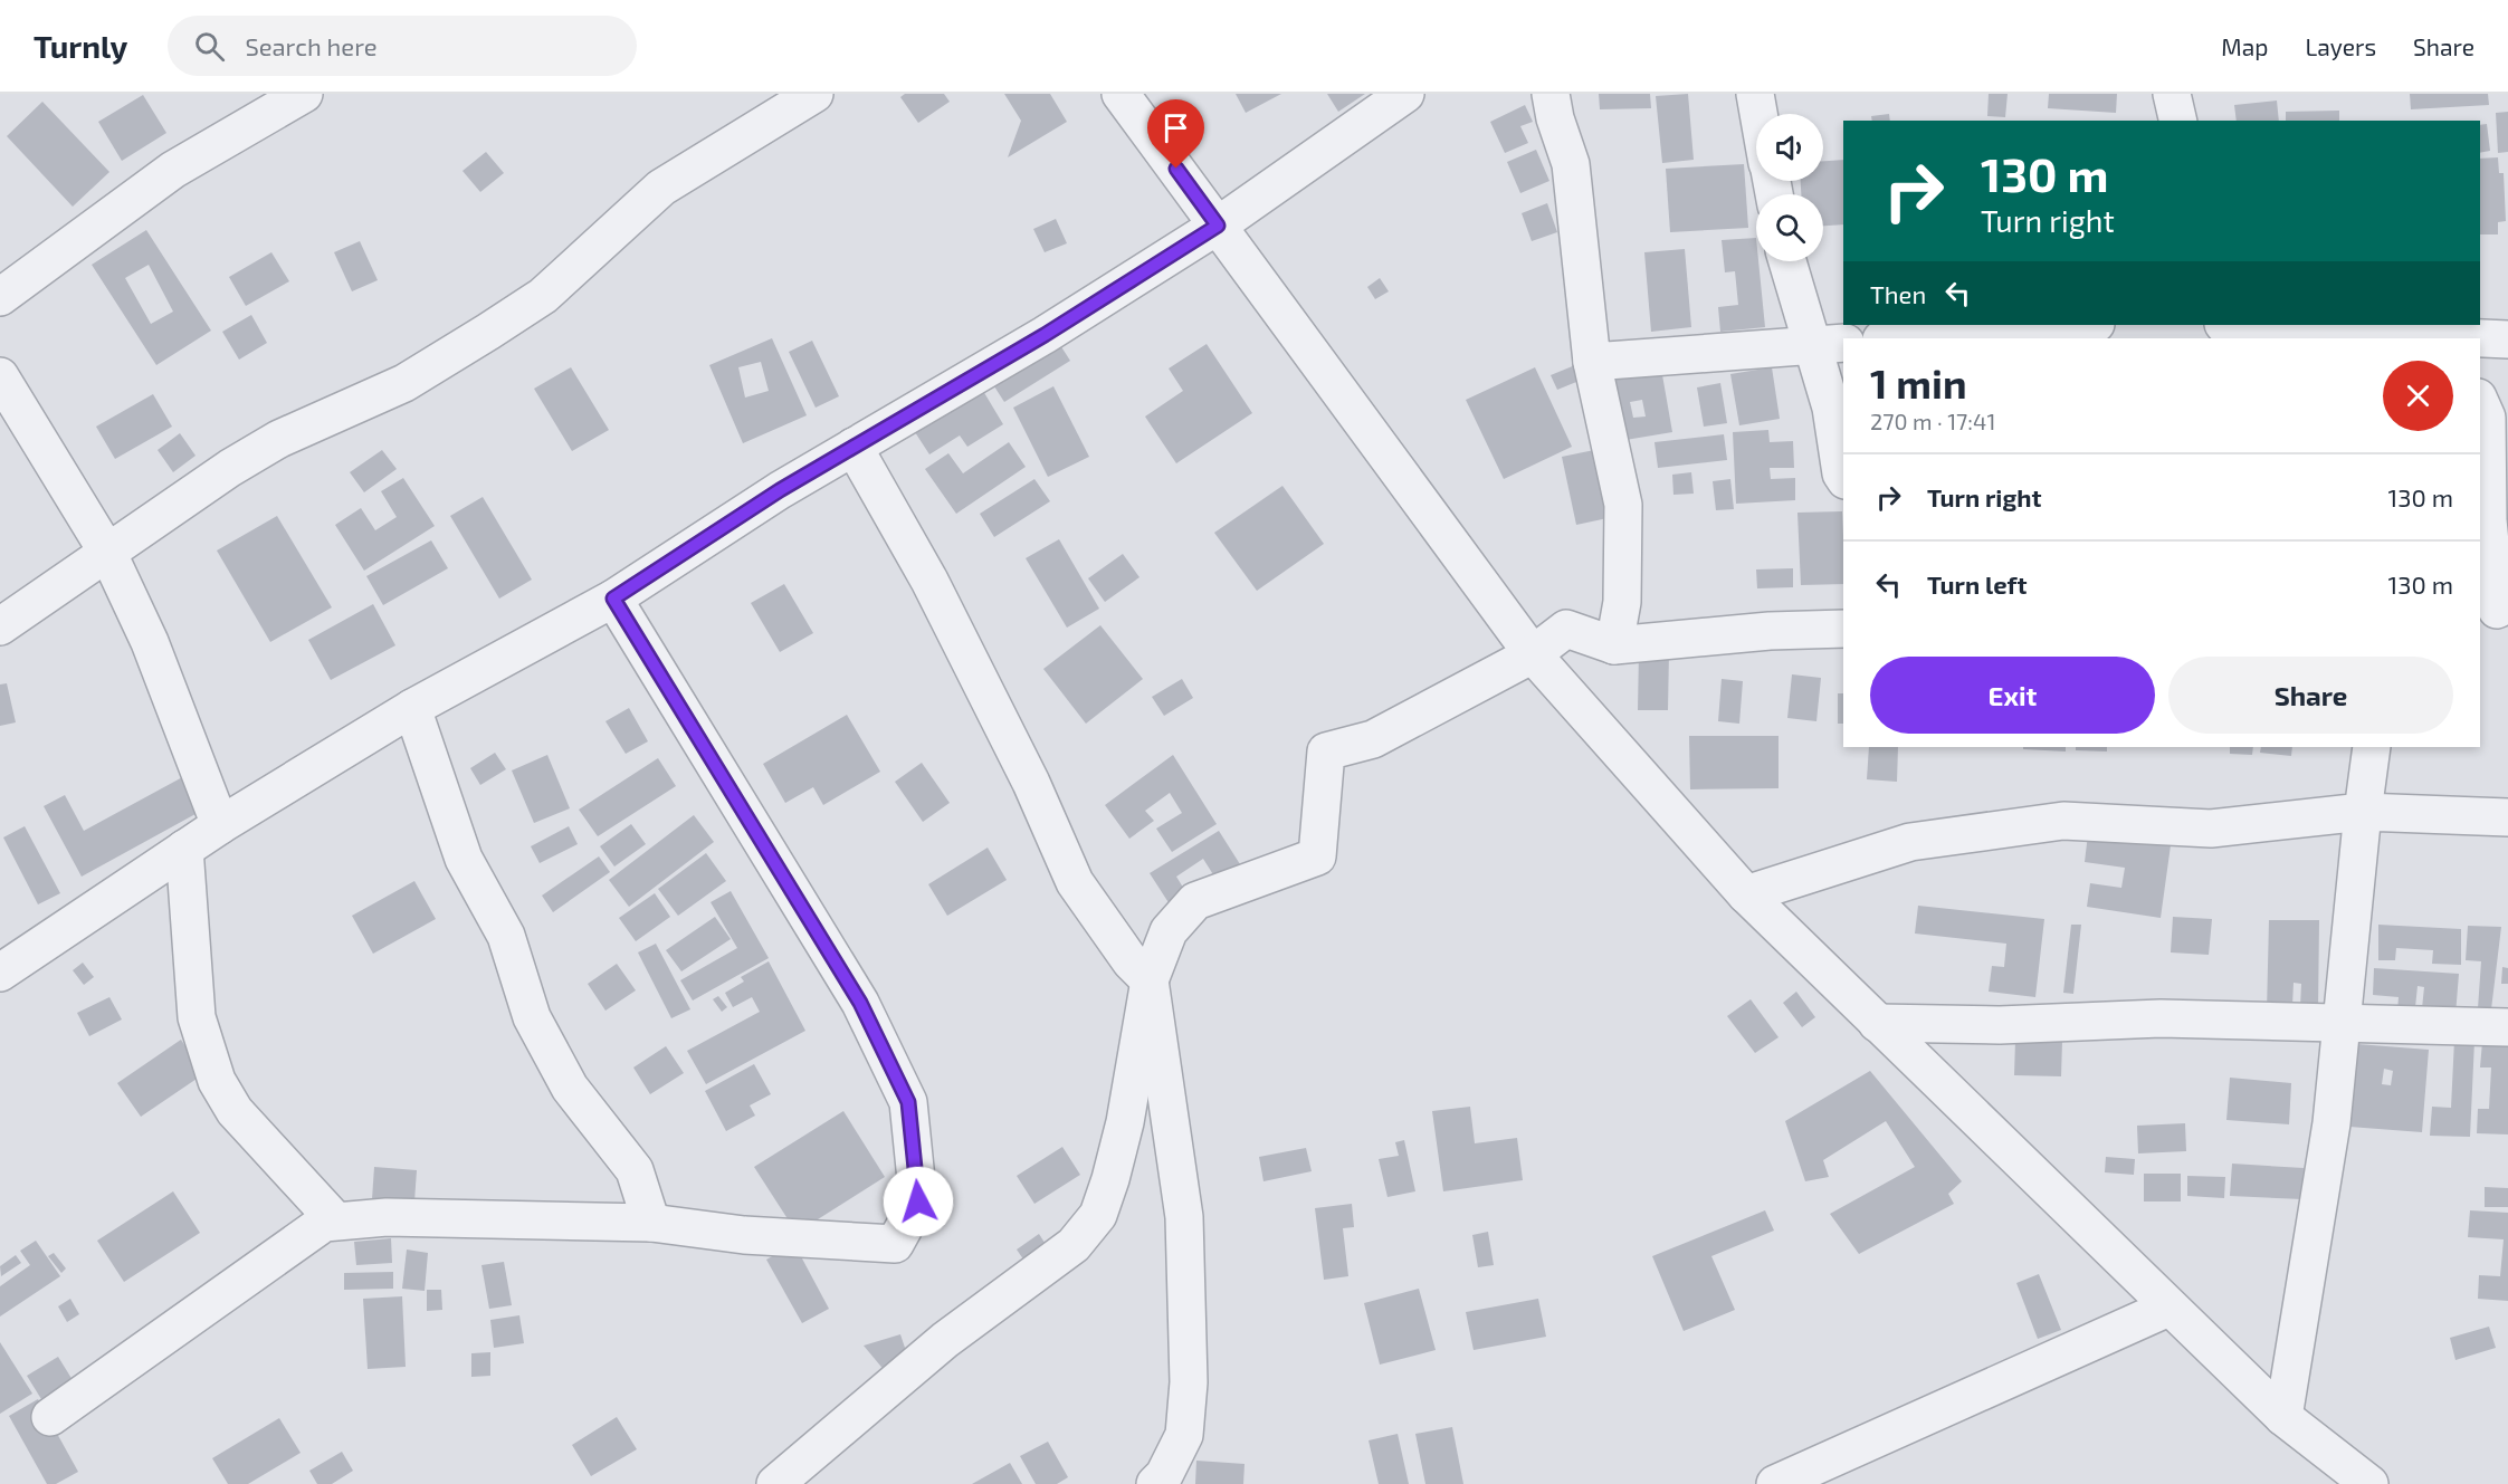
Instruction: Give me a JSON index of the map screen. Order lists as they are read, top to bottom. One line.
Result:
{"page":{"header":"Turnly","search":"Search here","nav":["Map","Layers","Share"],"turn":["130 m","Turn right"],"then":"Then","heading":["1 min","270 m · 17:41"],"list":[{"name":"Turn right","value":"130 m"},{"name":"Turn left","value":"130 m"}],"buttons":["Exit","Share"]}}
